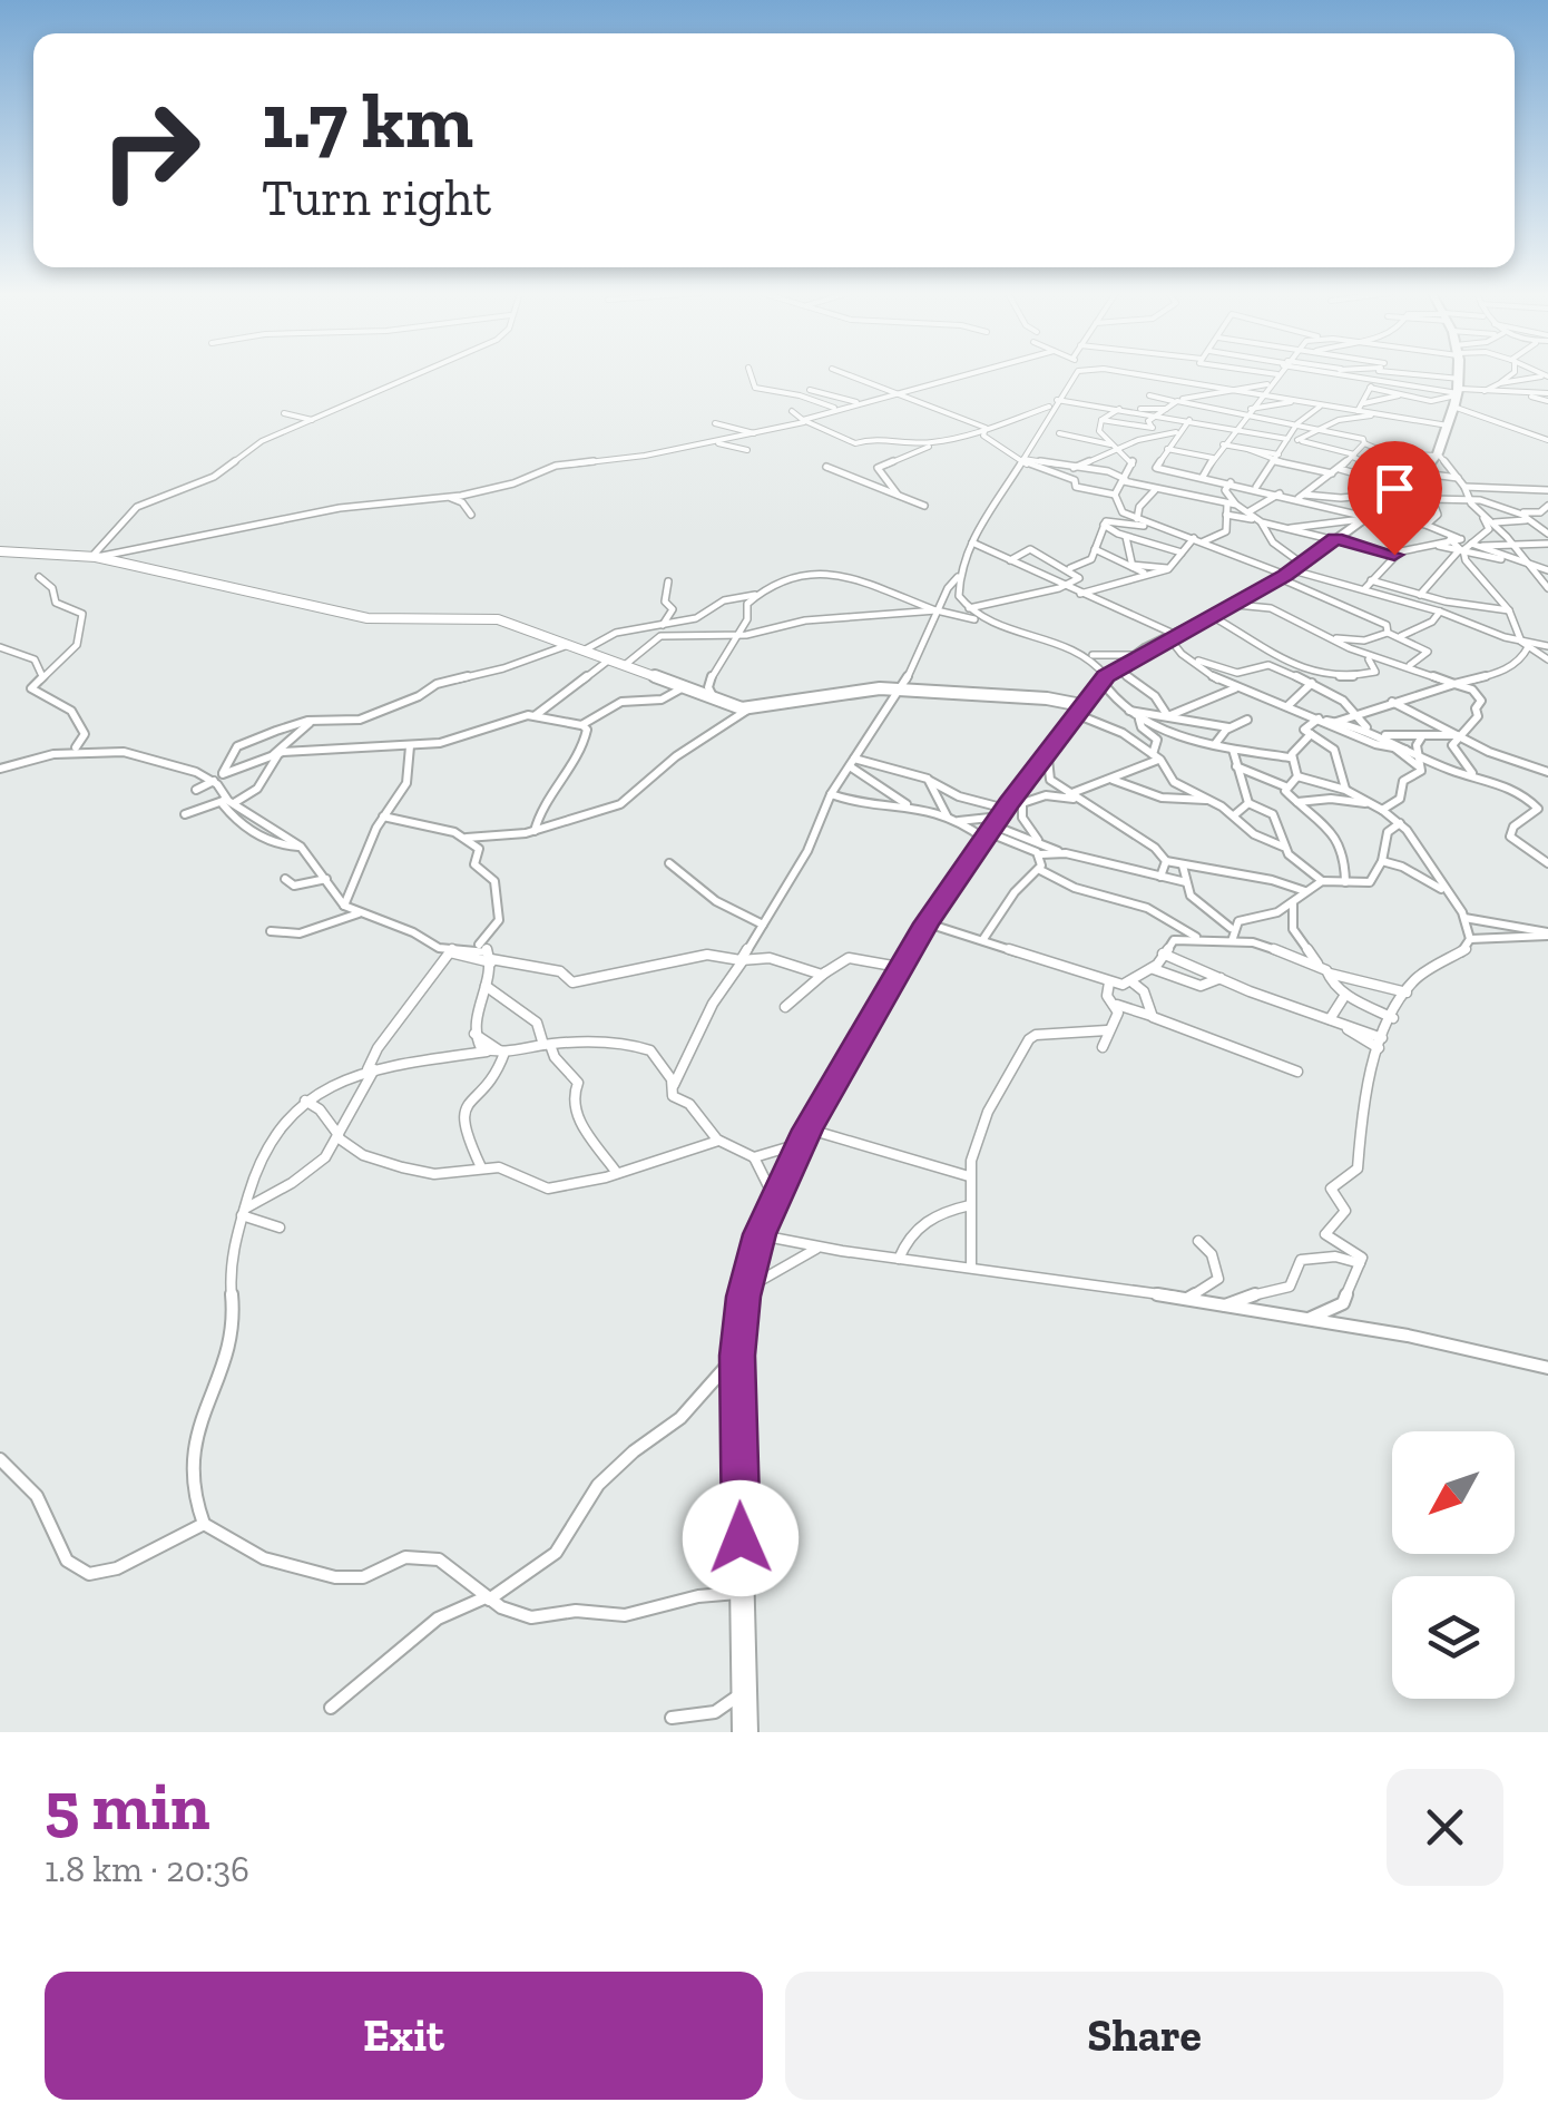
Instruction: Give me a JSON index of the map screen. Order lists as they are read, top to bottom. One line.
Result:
{"north":"bottom left","page":{"turn":["1.7 km","Turn right"],"heading":["5 min","1.8 km · 20:36"],"buttons":["Exit","Share"]}}
